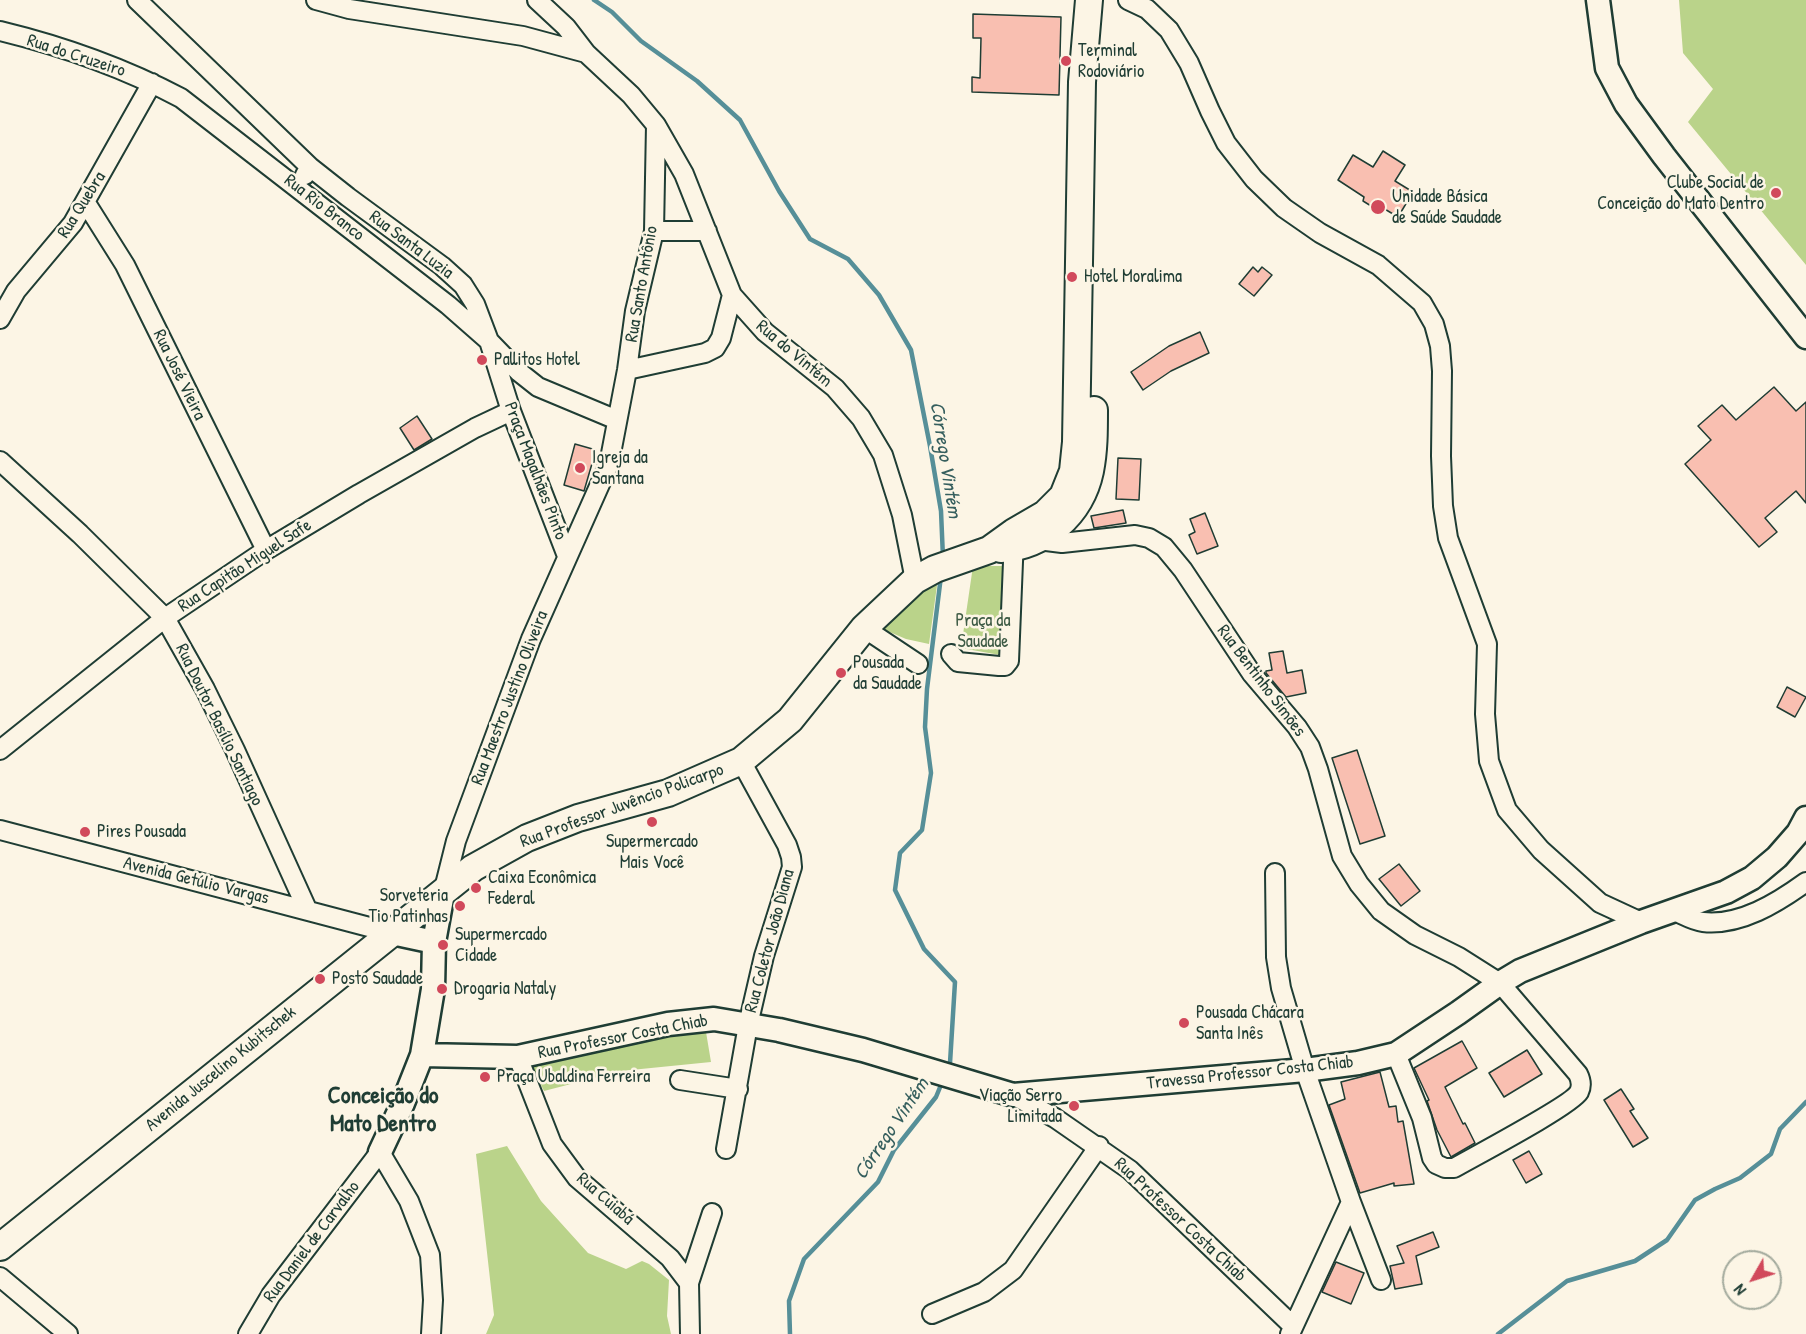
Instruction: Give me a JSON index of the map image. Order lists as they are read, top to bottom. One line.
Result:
{"streets":{"main road":["Rua Professor Juvêncio Policarpo","Avenida Juscelino Kubitschek"],"street":["Rua do Cruzeiro","Rua Quebra","Rua Rio Branco","Rua Santa Luzia","Rua Santo Antônio","Rua do Vintém","Rua José Vieira","Praça Magalhães Pinto","Rua Capitão Miguel Safe","Rua Bentinho Simões","Rua Maestro Justino Oliveira","Rua Doutor Basílio Santiago","Avenida Getúlio Vargas","Rua Coletor João Diana","Rua Professor Costa Chiab","Travessa Professor Costa Chiab","Rua Cuiabá","Rua Daniel de Carvalho"]},"crossings":[["Rua do Cruzeiro","Rua Quebra"],["Rua do Cruzeiro","Rua Rio Branco"],["Rua Quebra","Rua Rio Branco"],["Rua Quebra","Rua José Vieira"],["Rua Rio Branco","Rua Santa Luzia"],["Rua Rio Branco","Praça Magalhães Pinto"],["Rua Santa Luzia","Praça Magalhães Pinto"],["Rua Santo Antônio","Rua do Vintém"],["Rua Santo Antônio","Praça Magalhães Pinto"],["Rua José Vieira","Rua Capitão Miguel Safe"],["Praça Magalhães Pinto","Rua Capitão Miguel Safe"],["Praça Magalhães Pinto","Rua Maestro Justino Oliveira"],["Rua Capitão Miguel Safe","Rua Doutor Basílio Santiago"],["Rua Bentinho Simões","Travessa Professor Costa Chiab"],["Rua Maestro Justino Oliveira","Rua Professor Juvêncio Policarpo"],["Rua Maestro Justino Oliveira","Avenida Juscelino Kubitschek"],["Rua Doutor Basílio Santiago","Avenida Getúlio Vargas"],["Rua Professor Juvêncio Policarpo","Rua Coletor João Diana"],["Rua Professor Juvêncio Policarpo","Avenida Juscelino Kubitschek"],["Avenida Getúlio Vargas","Avenida Juscelino Kubitschek"],["Rua Coletor João Diana","Rua Professor Costa Chiab"],["Rua Professor Costa Chiab","Travessa Professor Costa Chiab"],["Rua Professor Costa Chiab","Rua Cuiabá"]],"districts":["Conceição do Mato Dentro"],"water":["Córrego Vintém"],"parks":["Praça da Saudade"],"places":["Terminal Rodoviário","Clube Social de Conceição do Mato Dentro","Unidade Básica de Saúde Saudade","Hotel Moralima","Pallitos Hotel","Igreja da Santana","Pousada da Saudade","Supermercado Mais Você","Pires Pousada","Caixa Econômica Federal","Sorveteria Tio Patinhas","Supermercado Cidade","Posto Saudade","Drogaria Nataly","Pousada Chácara Santa Inês","Praça Ubaldina Ferreira","Viação Serro Limitada"],"north":"bottom left"}
